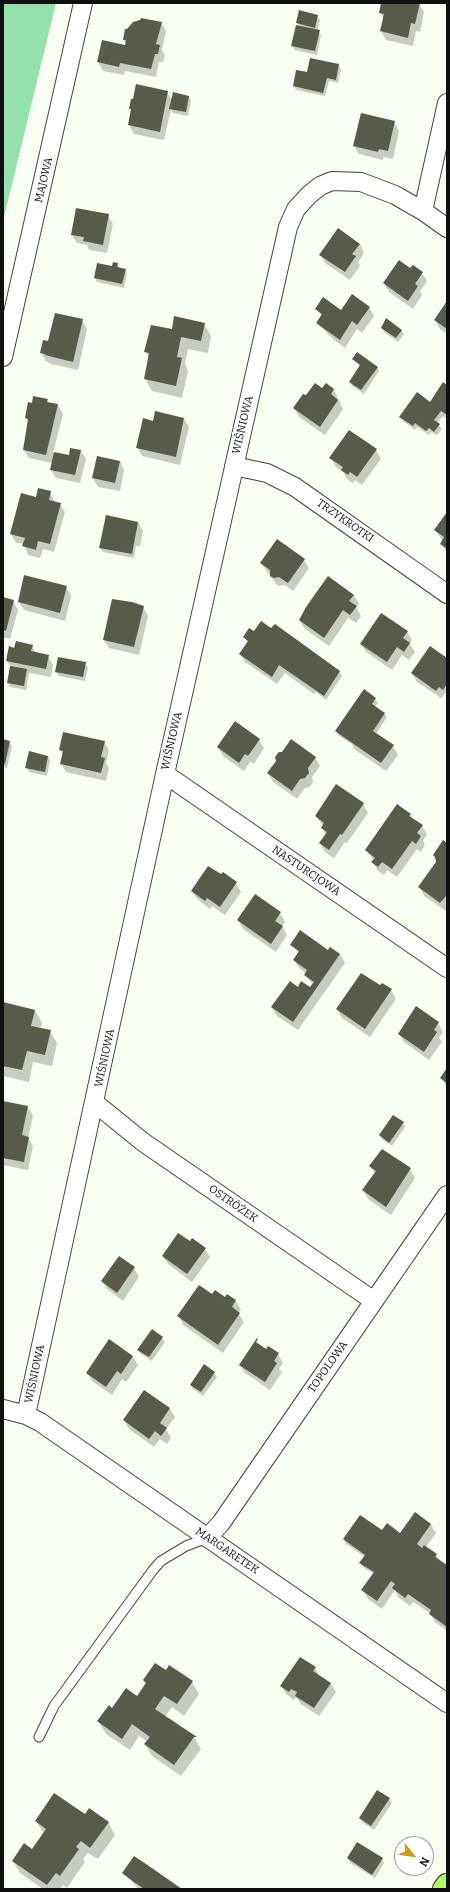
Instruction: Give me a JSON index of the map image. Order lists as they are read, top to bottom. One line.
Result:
{"streets":{"street":["MAJOWA","WIŚNIOWA","TRZYKROTKI","NASTURCJOWA","OSTRÓŻEK","TOPOLOWA","MARGARETEK"]},"crossings":[["WIŚNIOWA","TRZYKROTKI"],["WIŚNIOWA","NASTURCJOWA"],["WIŚNIOWA","OSTRÓŻEK"],["WIŚNIOWA","MARGARETEK"],["OSTRÓŻEK","TOPOLOWA"],["TOPOLOWA","MARGARETEK"]],"north":"bottom right"}
